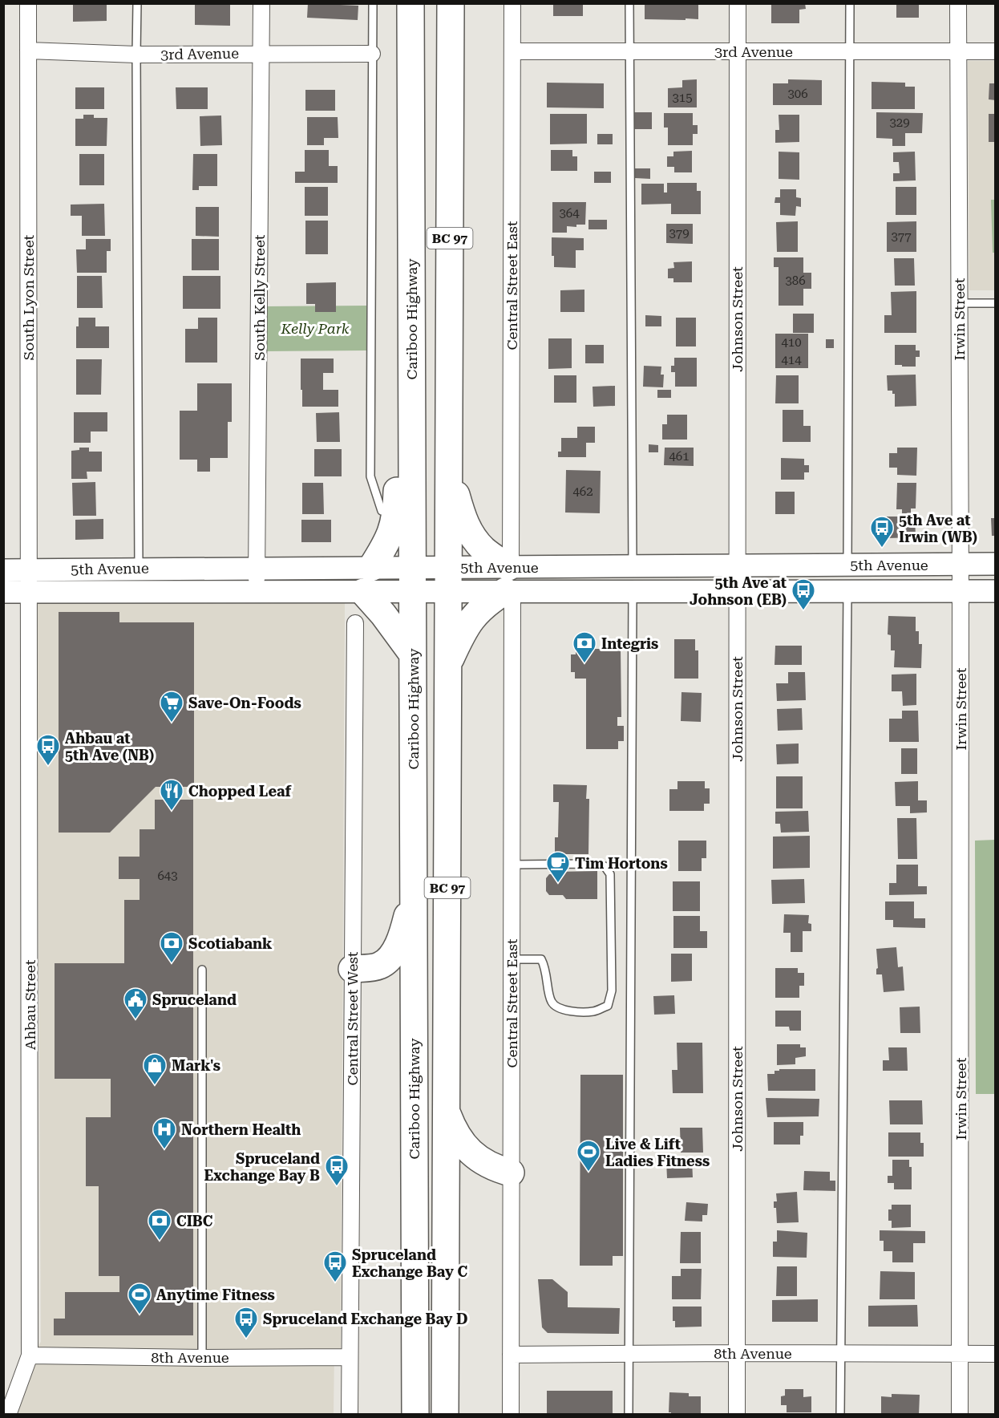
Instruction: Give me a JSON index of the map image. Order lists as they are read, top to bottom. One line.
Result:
{"streets":{"highway":["BC 97","Cariboo Highway"],"main road":["5th Avenue"],"street":["3rd Avenue","Central Street East","South Lyon Street","South Kelly Street","Johnson Street","Irwin Street","Ahbau Street","Central Street West","8th Avenue"]},"crossings":[["3rd Avenue","Central Street East"],["3rd Avenue","South Lyon Street"],["3rd Avenue","South Kelly Street"],["3rd Avenue","Johnson Street"],["3rd Avenue","Irwin Street"],["Central Street East","5th Avenue"],["Central Street East","8th Avenue"],["South Lyon Street","5th Avenue"],["South Lyon Street","Ahbau Street"],["South Kelly Street","5th Avenue"],["Cariboo Highway","5th Avenue"],["Johnson Street","5th Avenue"],["Johnson Street","8th Avenue"],["Irwin Street","5th Avenue"],["Irwin Street","8th Avenue"],["5th Avenue","Ahbau Street"],["Ahbau Street","8th Avenue"],["Central Street West","8th Avenue"]],"parks":["Kelly Park"],"places":{"bus stop":["5th Ave at Irwin (WB)","5th Ave at Johnson (EB)","Ahbau at 5th Ave (NB)","Spruceland Exchange Bay B","Spruceland Exchange Bay C","Spruceland Exchange Bay D"],"bank":["Integris","Scotiabank","CIBC"],"supermarket":["Save-On-Foods"],"restaurant":["Chopped Leaf"],"cafe":["Tim Hortons"],"public building":["Spruceland"],"shop":["Mark's"],"hospital":["Northern Health"],"sports":["Live & Lift Ladies Fitness","Anytime Fitness"]},"house_numbers":["306","315","329","364","379","377","386","410","414","461","462","643"]}
